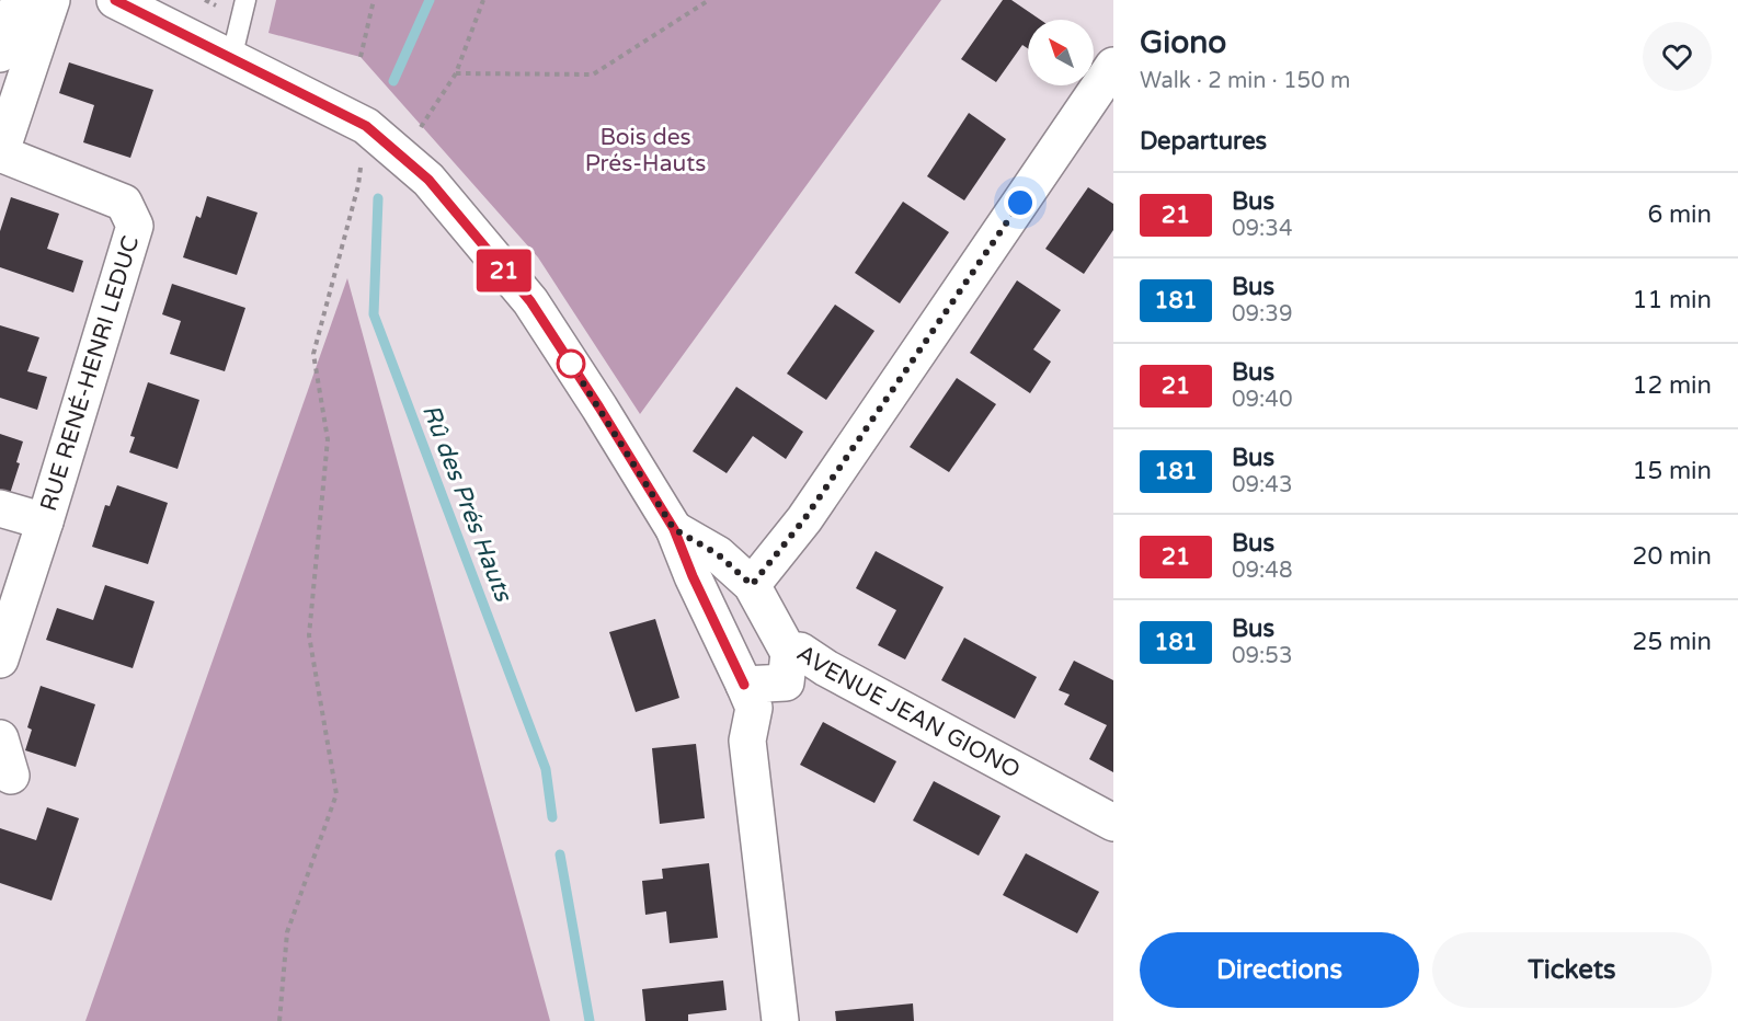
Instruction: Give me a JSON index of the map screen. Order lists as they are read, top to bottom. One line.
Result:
{"streets":{"street":["RUE RENÉ-HENRI LEDUC","AVENUE JEAN GIONO"]},"water":["Rû des Prés Hauts"],"parks":["Bois des Prés-Hauts"],"lines":["bus line 21"],"north":"top left","page":{"on_map":"21","heading":[["Giono","Walk · 2 min · 150 m"],"Departures"],"list":[{"mark":"21","name":"Bus","note":"09:34","value":"6 min"},{"mark":"181","name":"Bus","note":"09:39","value":"11 min"},{"mark":"21","name":"Bus","note":"09:40","value":"12 min"},{"mark":"181","name":"Bus","note":"09:43","value":"15 min"},{"mark":"21","name":"Bus","note":"09:48","value":"20 min"},{"mark":"181","name":"Bus","note":"09:53","value":"25 min"}],"buttons":["Directions","Tickets"]}}
